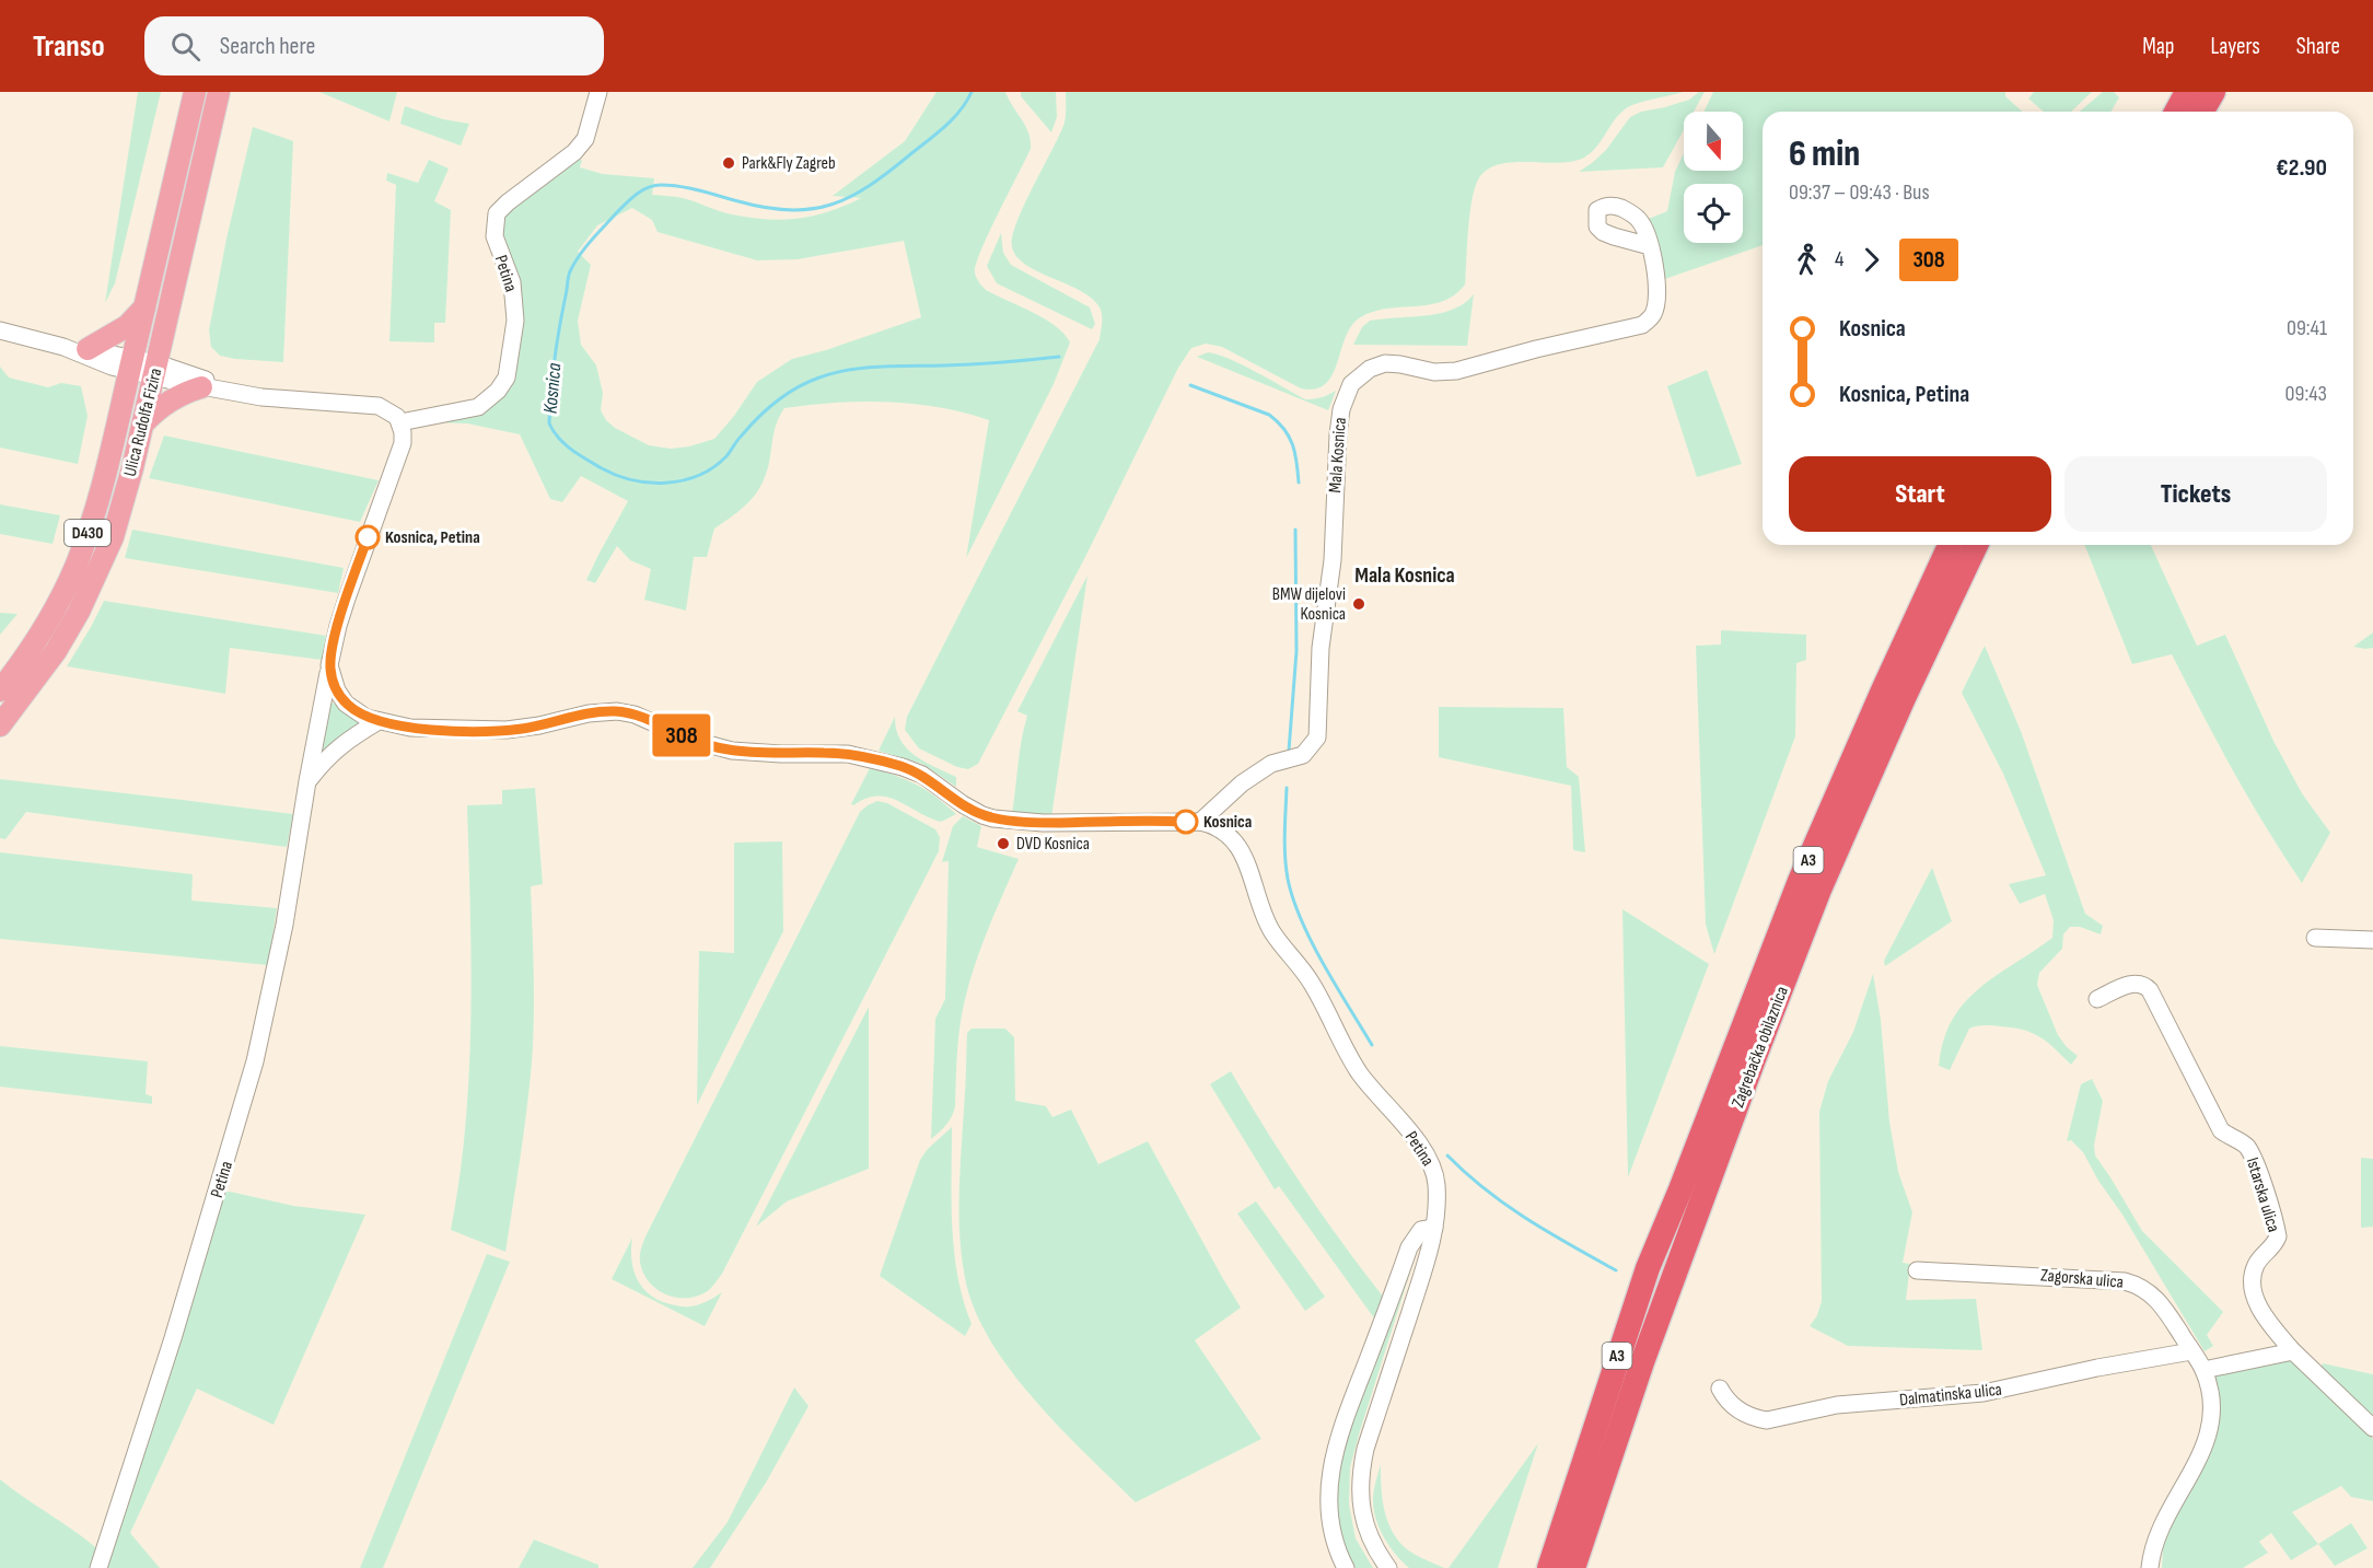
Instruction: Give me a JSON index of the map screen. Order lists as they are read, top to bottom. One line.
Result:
{"streets":{"highway":["A3","Zagrebačka obilaznica"],"main road":["Ulica Rudolfa Fizira","D430"],"street":["Petina","Mala Kosnica","Istarska ulica","Zagorska ulica","Dalmatinska ulica"]},"crossings":[["Petina","Mala Kosnica"],["Zagorska ulica","Dalmatinska ulica"]],"districts":["Mala Kosnica"],"water":["Kosnica"],"places":["Park&Fly Zagreb","Kosnica, Petina","BMW dijelovi Kosnica","Kosnica","DVD Kosnica"],"lines":["bus line 308"],"north":"bottom","page":{"header":"Transo","search":"Search here","nav":["Map","Layers","Share"],"on_map":"308","heading":["6 min","09:37 – 09:43 · Bus","€2.90"],"legs":["4","308"],"list":[{"name":"Kosnica","value":"09:41"},{"name":"Kosnica, Petina","value":"09:43"}],"buttons":["Start","Tickets"]}}
